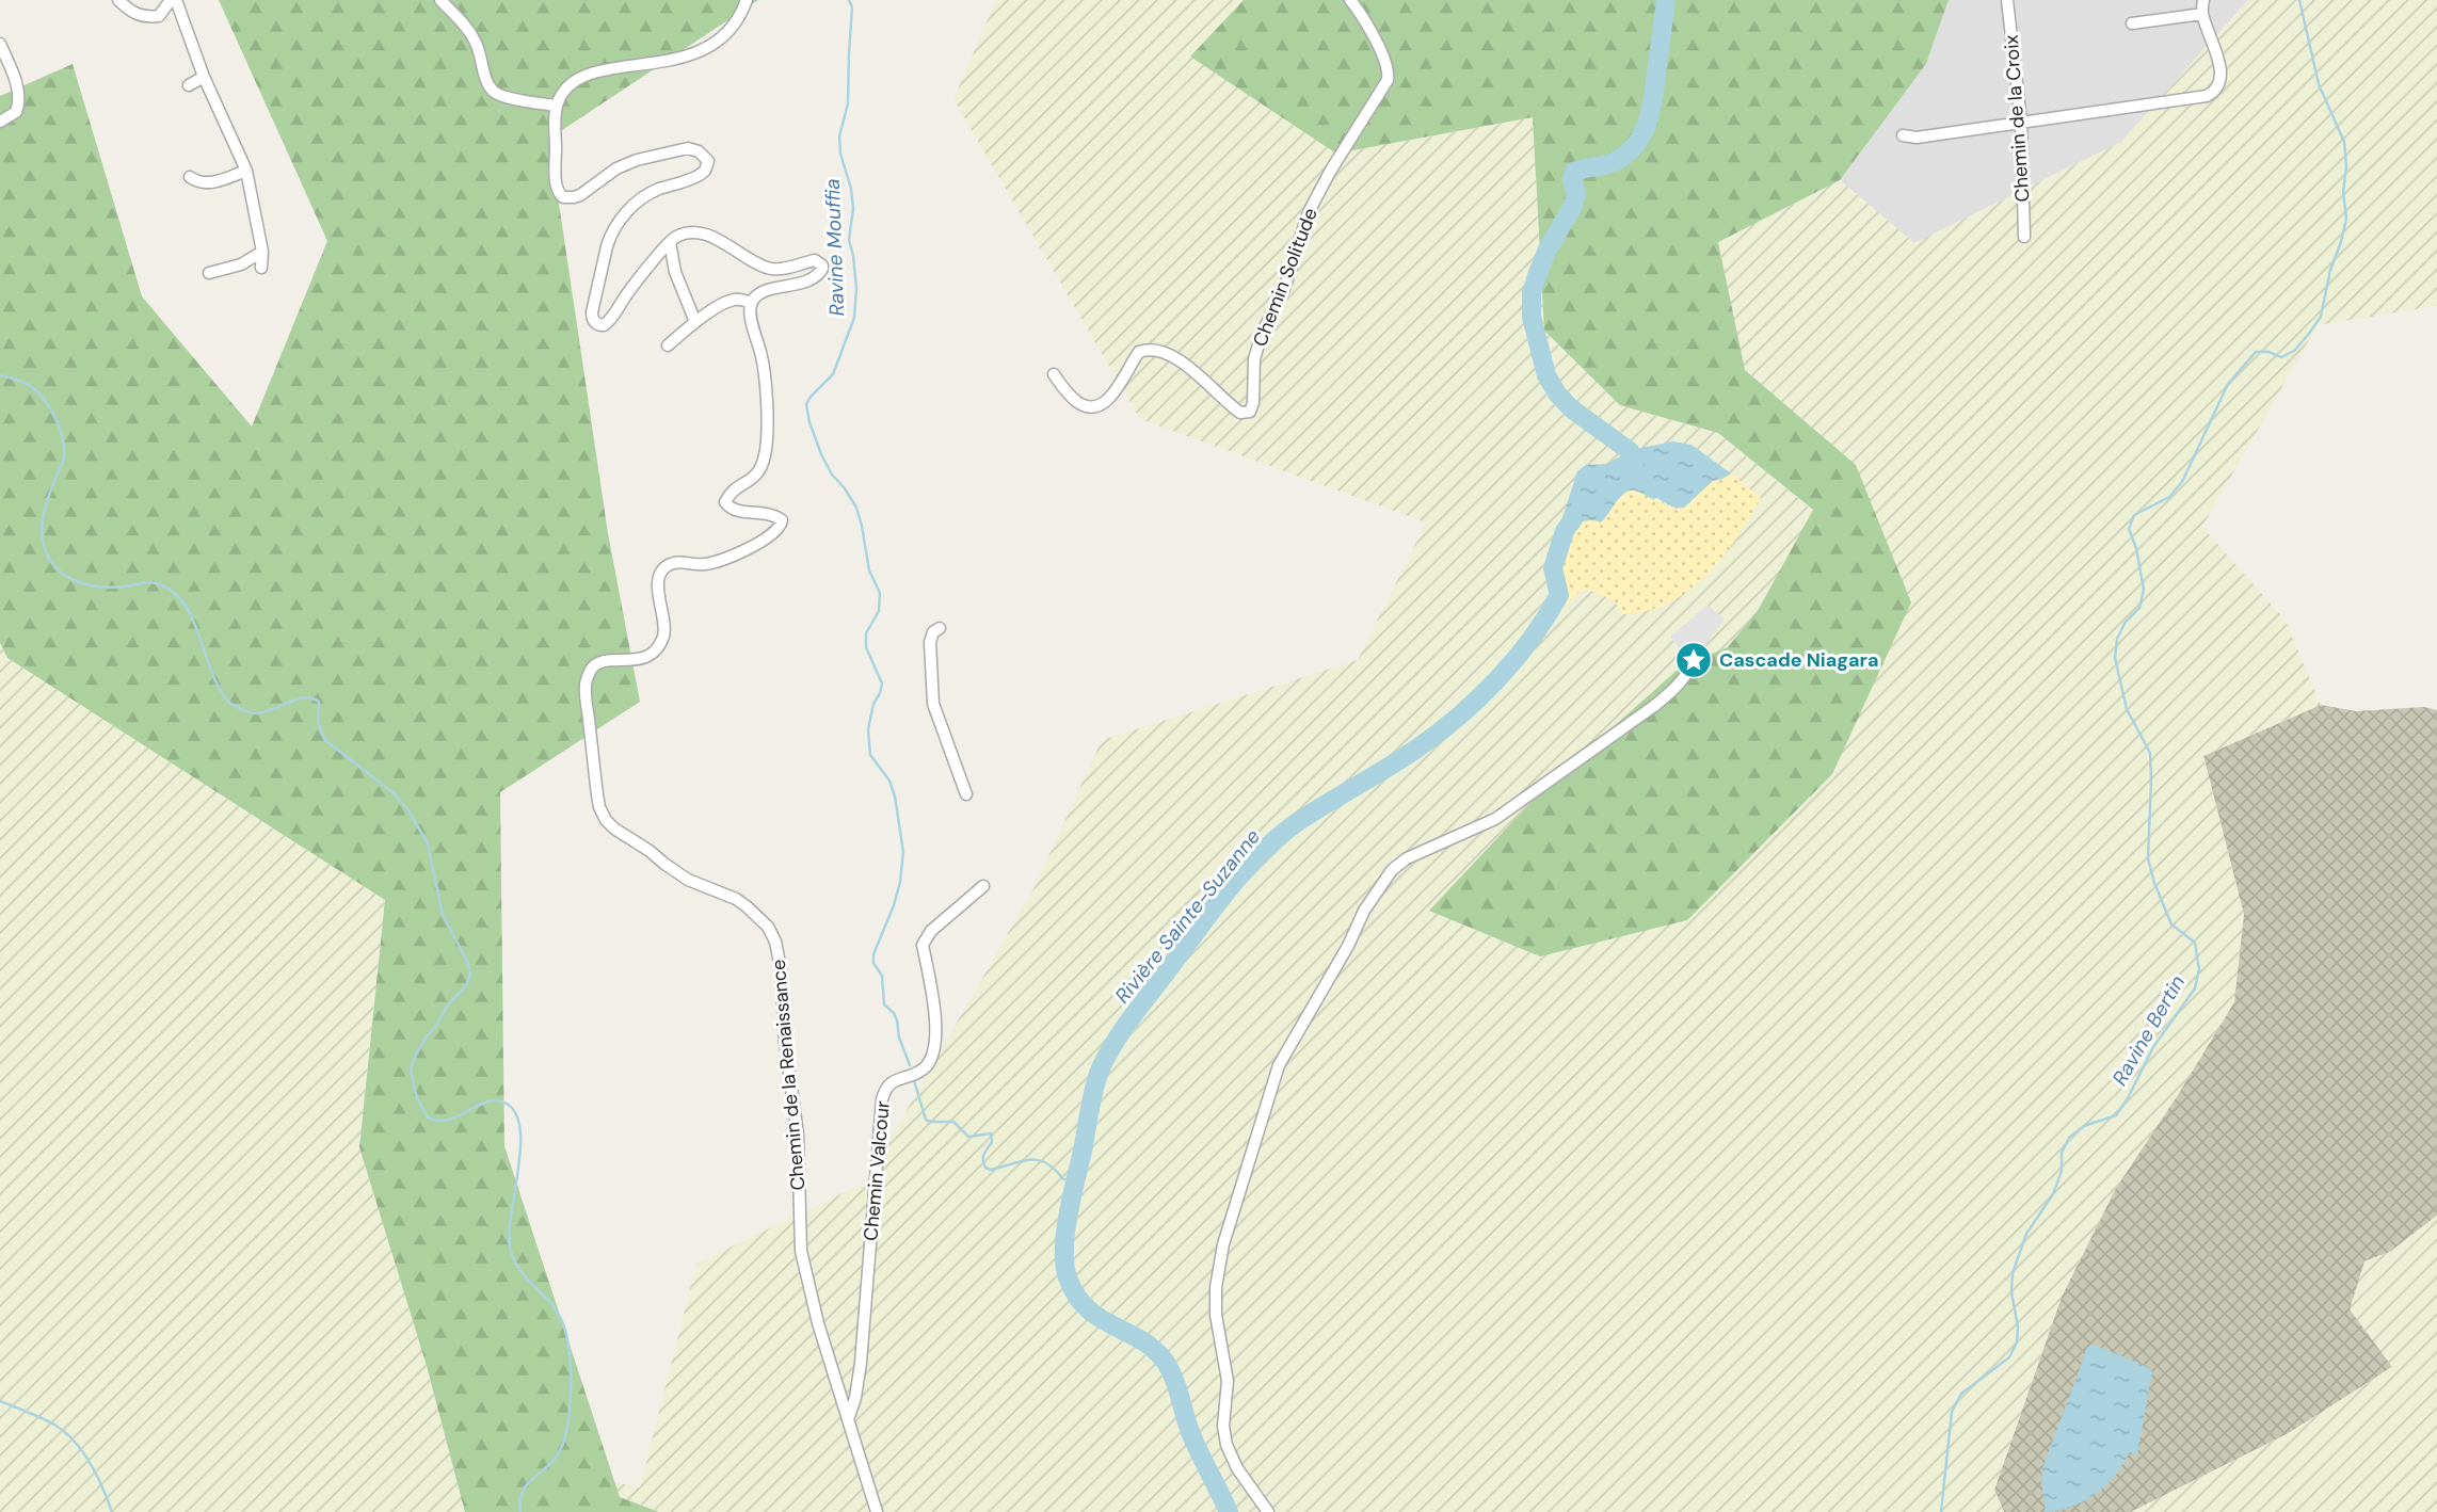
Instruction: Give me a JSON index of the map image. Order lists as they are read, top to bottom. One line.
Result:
{"streets":{"street":["Chemin de la Croix","Chemin Solitude","Chemin de la Renaissance","Chemin Valcour"]},"crossings":[["Chemin de la Renaissance","Chemin Valcour"]],"water":["Ravine Mouffia","Rivière Sainte-Suzanne","Ravine Bertin"],"places":{"place":["Cascade Niagara"]}}
